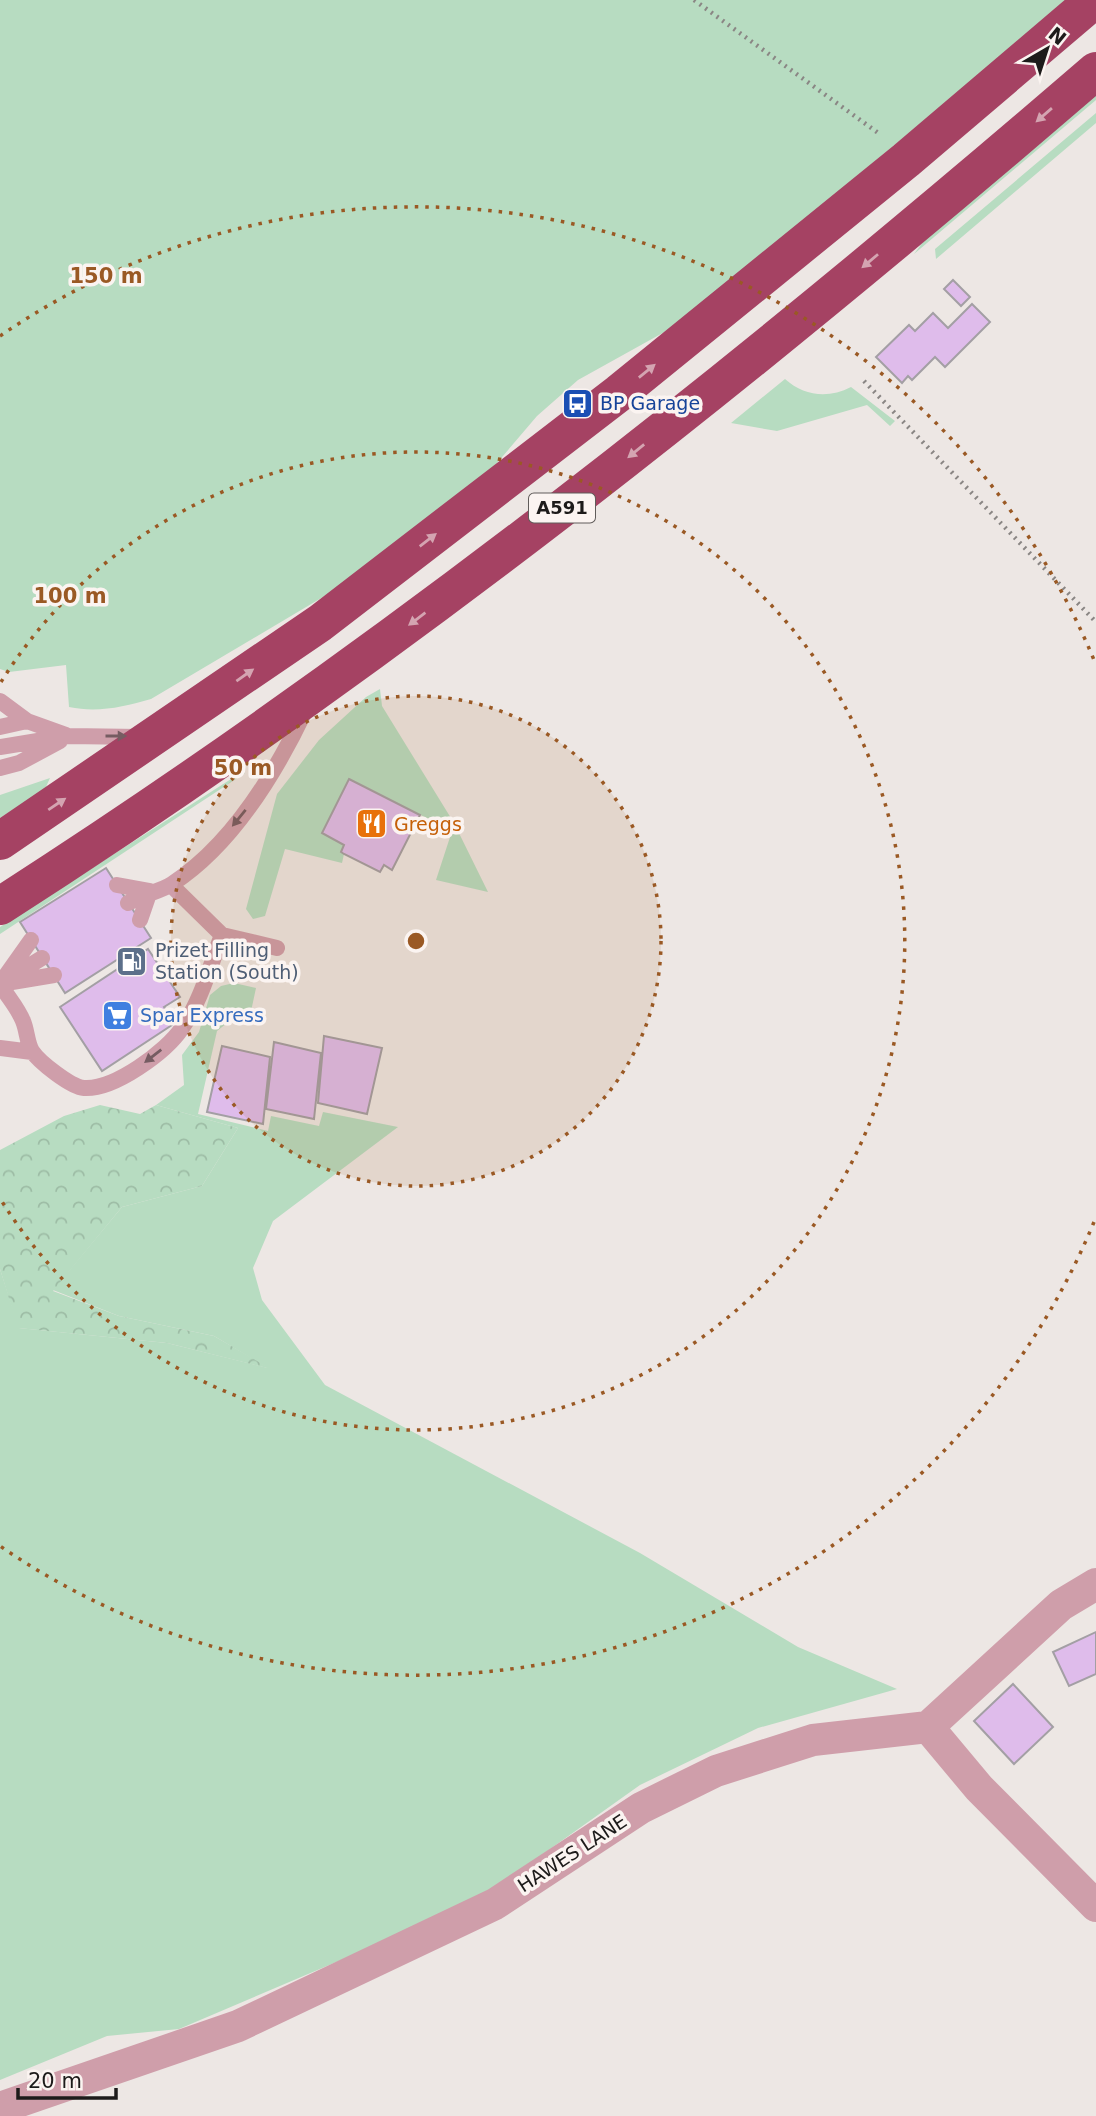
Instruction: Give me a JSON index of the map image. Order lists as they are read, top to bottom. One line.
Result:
{"streets":{"highway":["A591"],"street":["HAWES LANE"]},"places":{"bus stop":["BP Garage"],"restaurant":["Greggs"],"fuel station":["Prizet Filling Station (South)"],"supermarket":["Spar Express"]},"scale_bar":"20 m","north":"top right","rings":["150 m","100 m","50 m"]}
